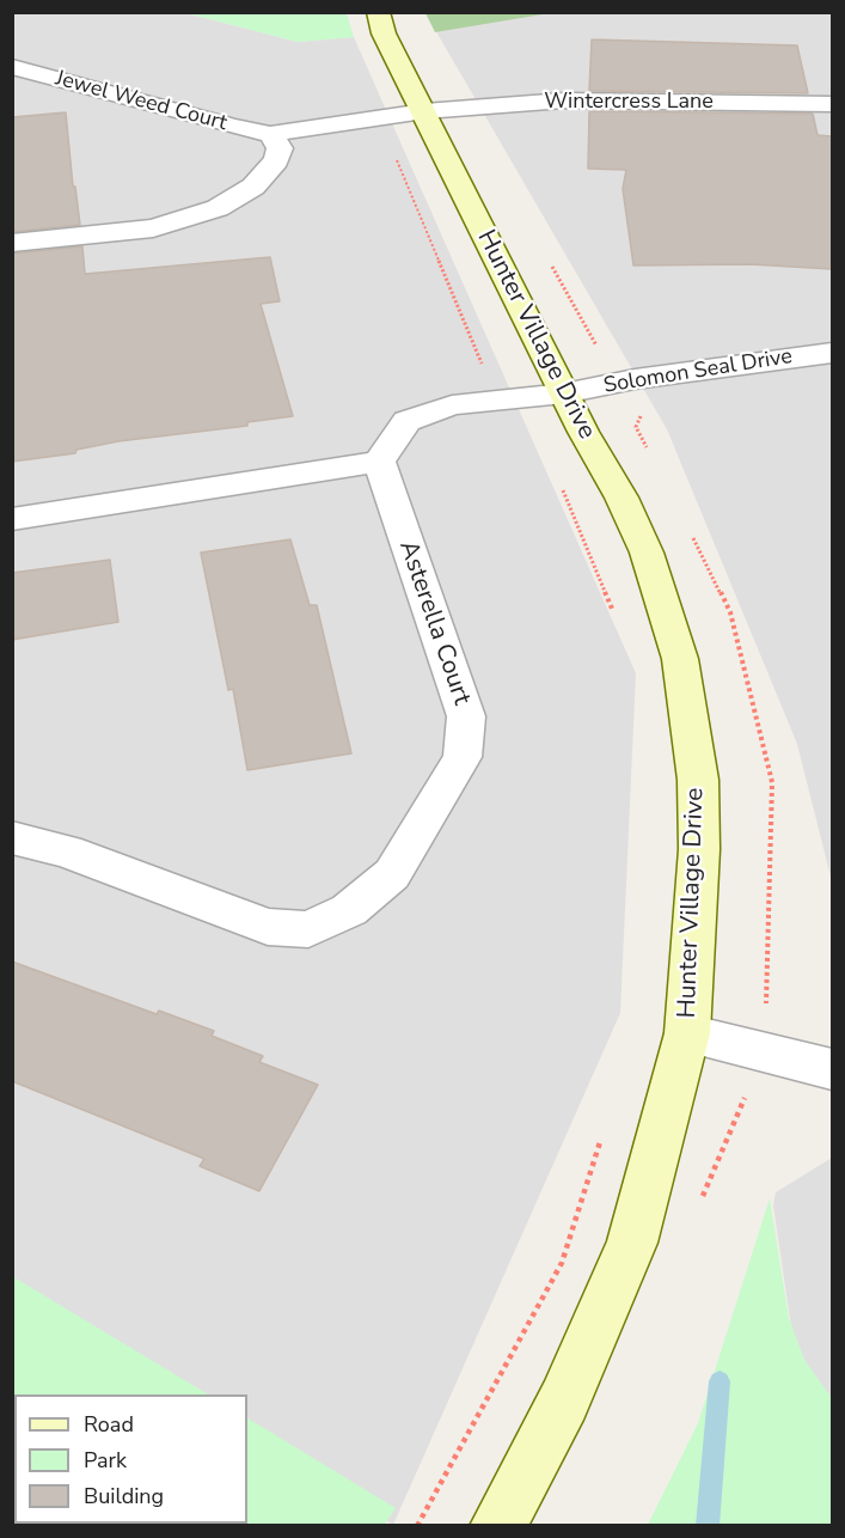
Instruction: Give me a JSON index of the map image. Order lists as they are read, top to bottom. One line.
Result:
{"streets":{"street":["Jewel Weed Court","Wintercress Lane","Hunter Village Drive","Solomon Seal Drive","Asterella Court"]},"crossings":[["Jewel Weed Court","Wintercress Lane"],["Jewel Weed Court","Hunter Village Drive"],["Wintercress Lane","Hunter Village Drive"],["Hunter Village Drive","Solomon Seal Drive"]],"legend":["Road","Park","Building"]}
